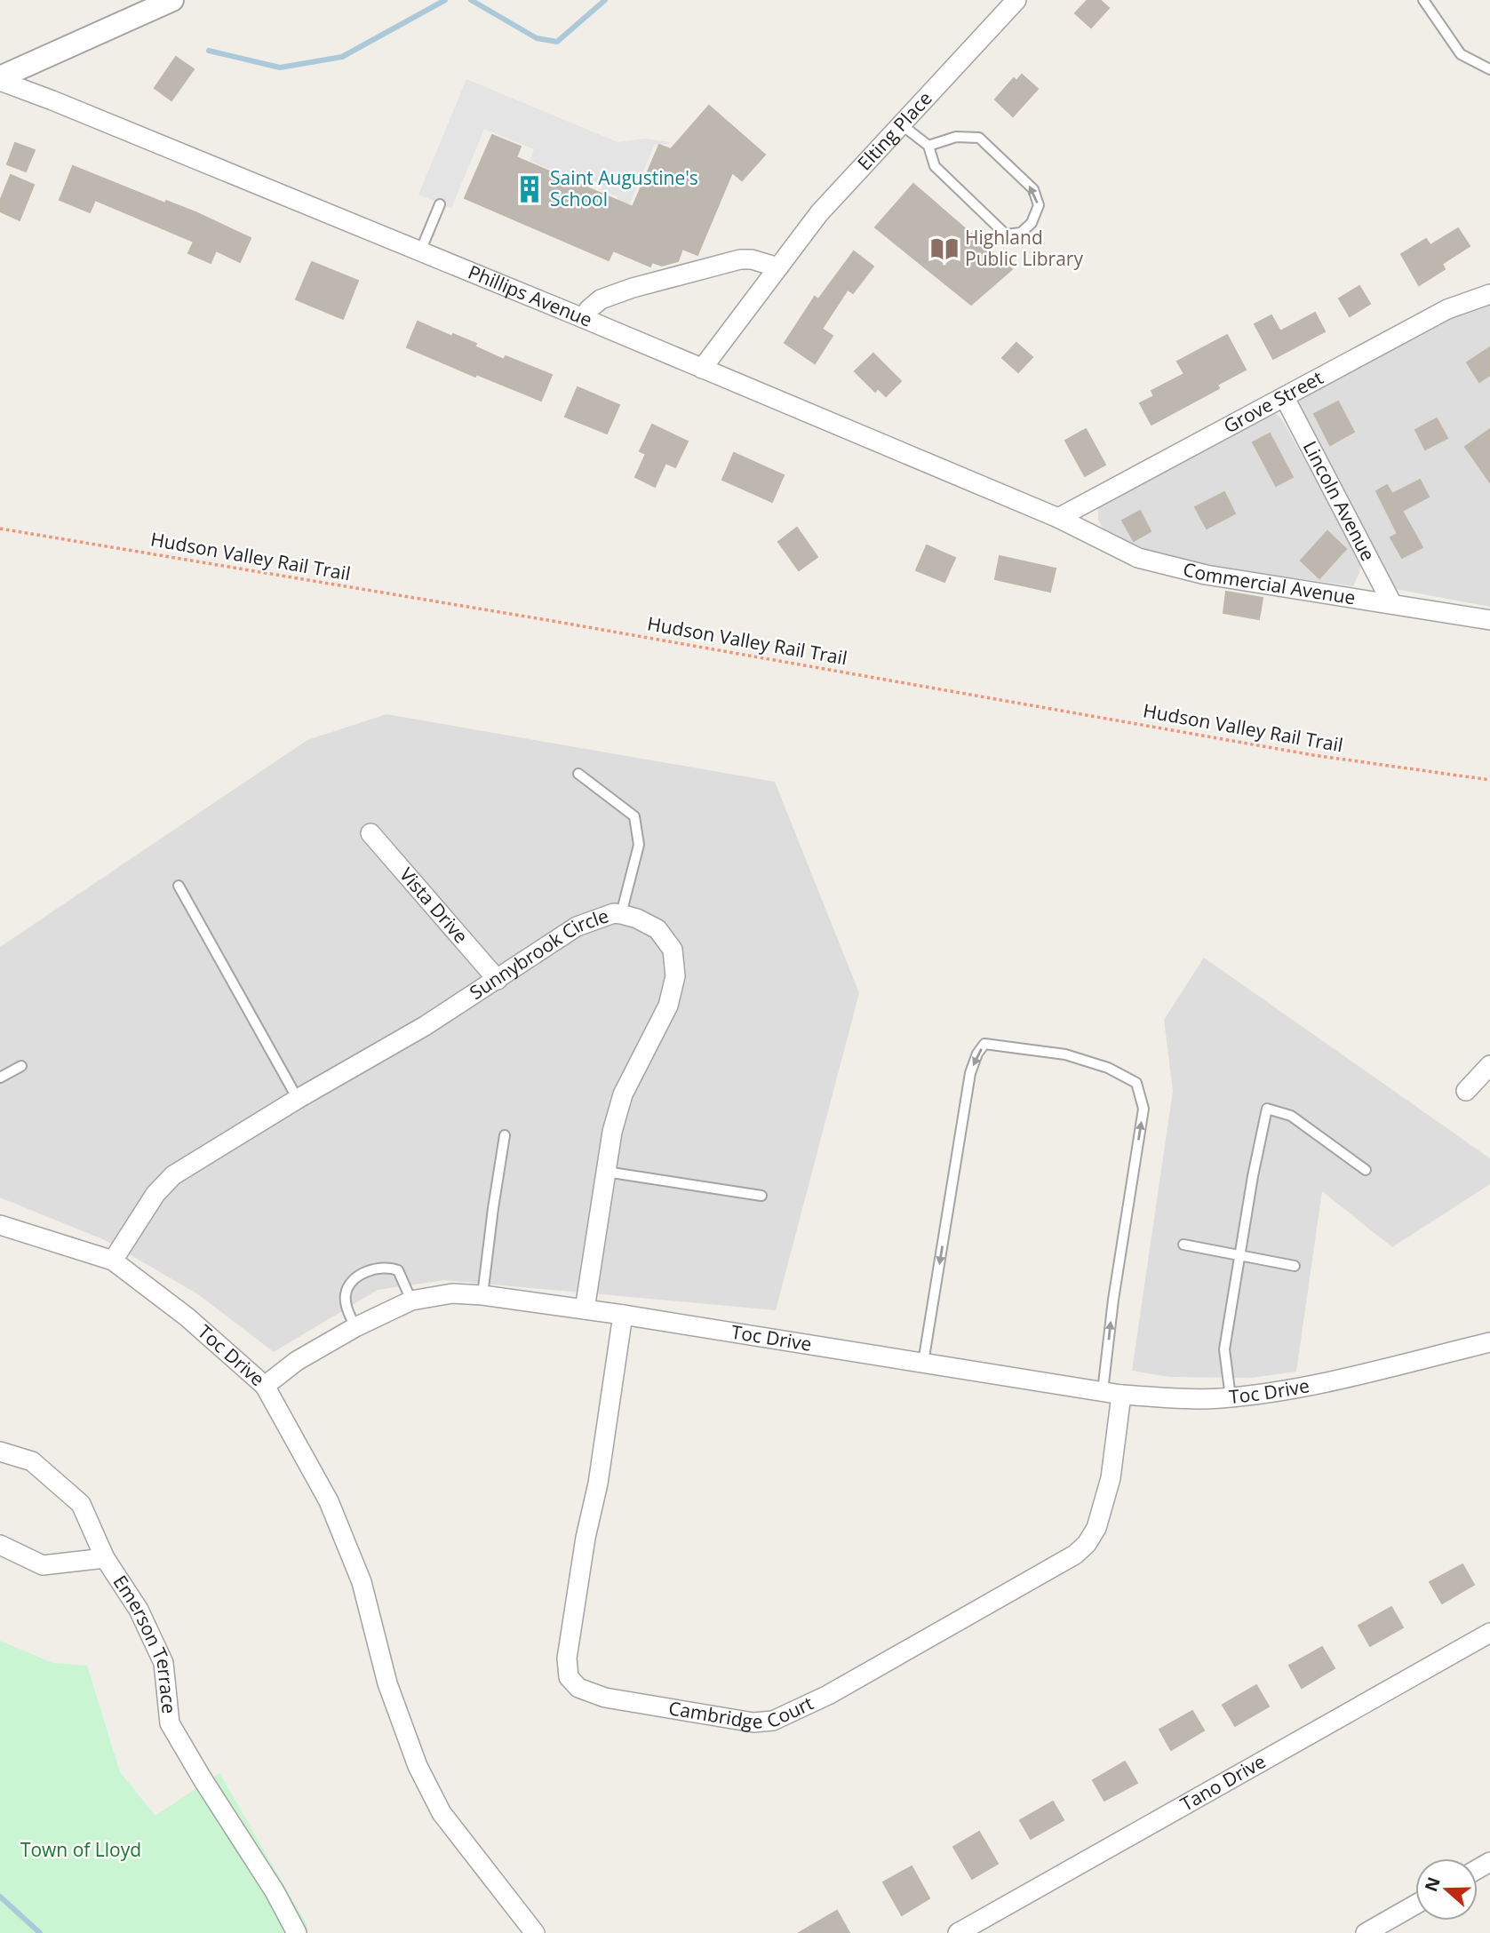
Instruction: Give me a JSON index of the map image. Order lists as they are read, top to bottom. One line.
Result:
{"streets":{"street":["Elting Place","Phillips Avenue","Grove Street","Lincoln Avenue","Commercial Avenue","Vista Drive","Sunnybrook Circle","Toc Drive","Emerson Terrace","Cambridge Court","Tano Drive"],"path":["Hudson Valley Rail Trail"]},"crossings":[["Elting Place","Phillips Avenue"],["Phillips Avenue","Grove Street"],["Phillips Avenue","Commercial Avenue"],["Grove Street","Lincoln Avenue"],["Grove Street","Commercial Avenue"],["Lincoln Avenue","Commercial Avenue"],["Vista Drive","Sunnybrook Circle"],["Sunnybrook Circle","Toc Drive"],["Toc Drive","Cambridge Court"]],"parks":["Town of Lloyd"],"places":{"building":["Saint Augustine's School"],"library":["Highland Public Library"]},"north":"left"}
